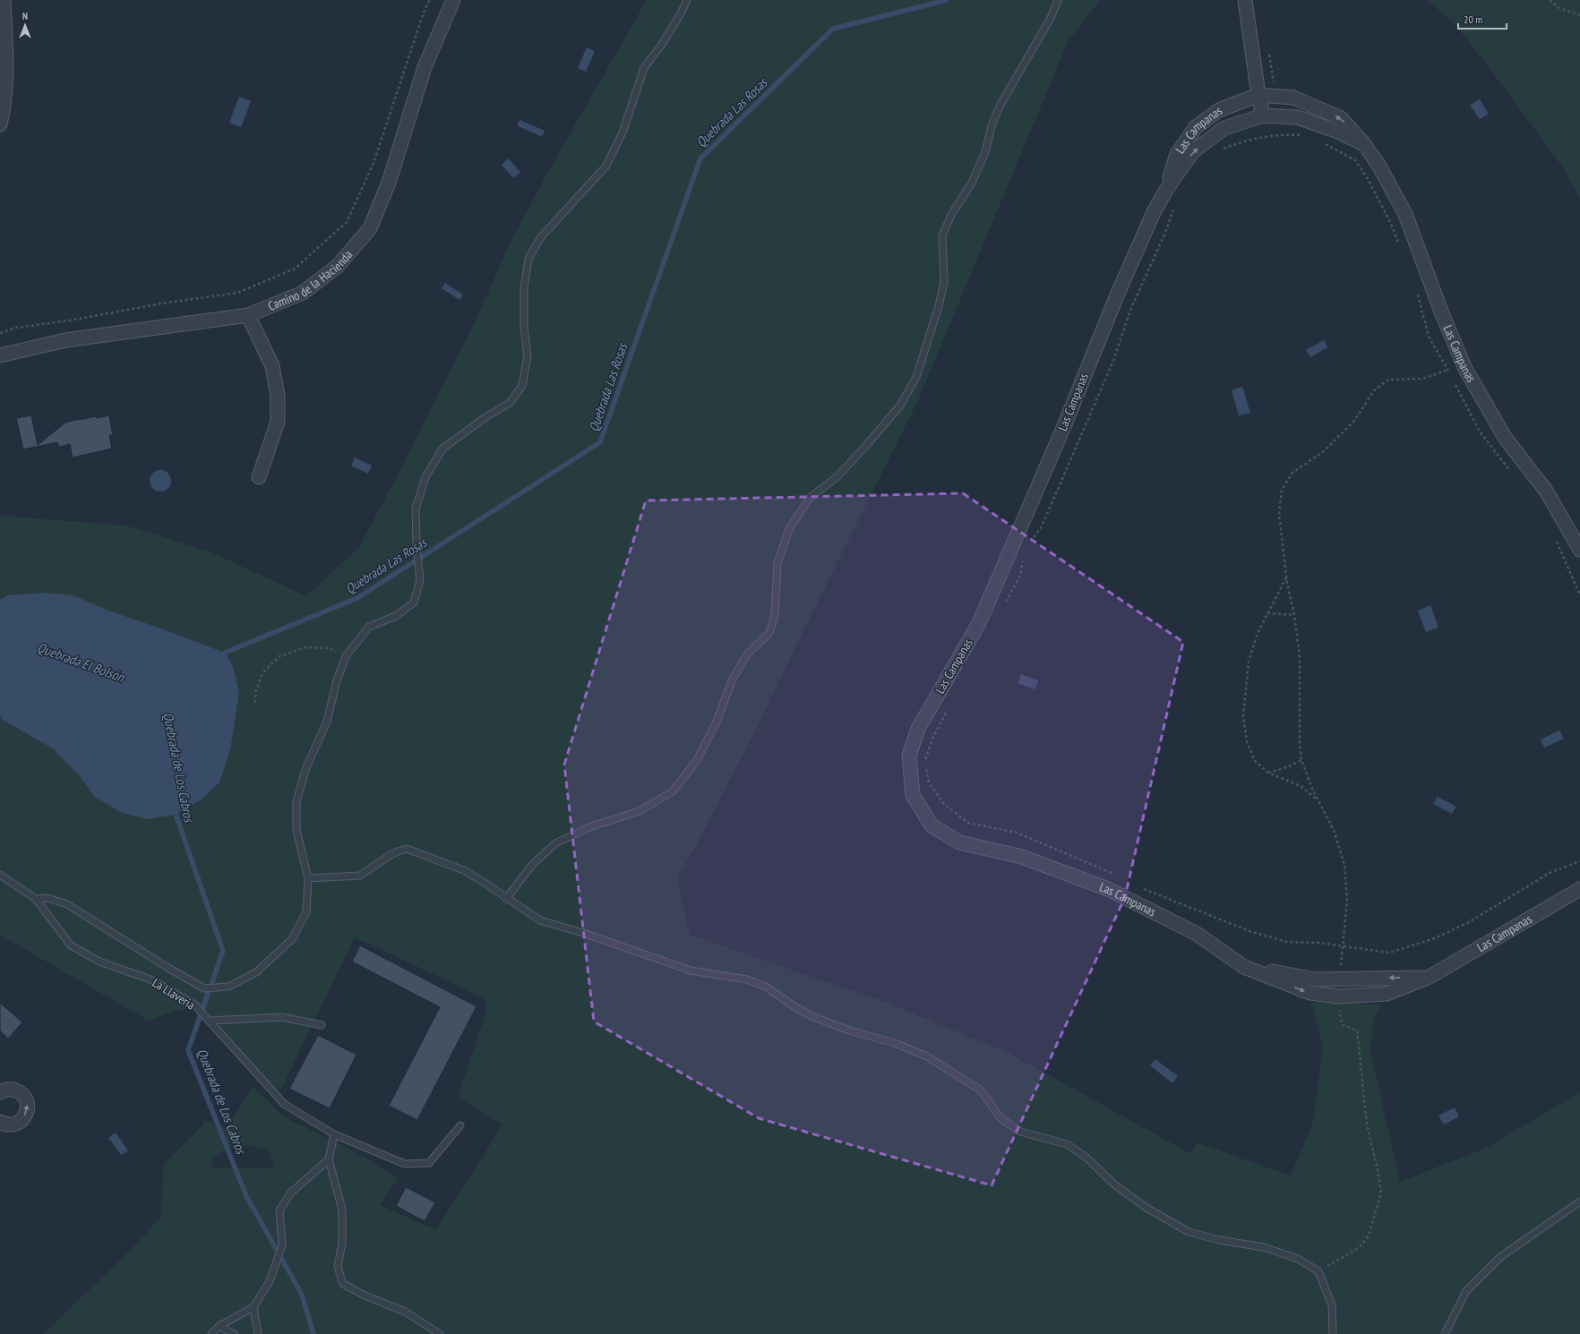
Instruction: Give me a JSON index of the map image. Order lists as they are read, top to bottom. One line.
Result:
{"streets":{"street":["Las Campanas","Camino de la Hacienda"],"lane":["La Llaveria"]},"water":["Quebrada Las Rosas","Quebrada El Bolsón","Quebrada de Los Cabros"],"scale_bar":"20 m","north":"top"}
